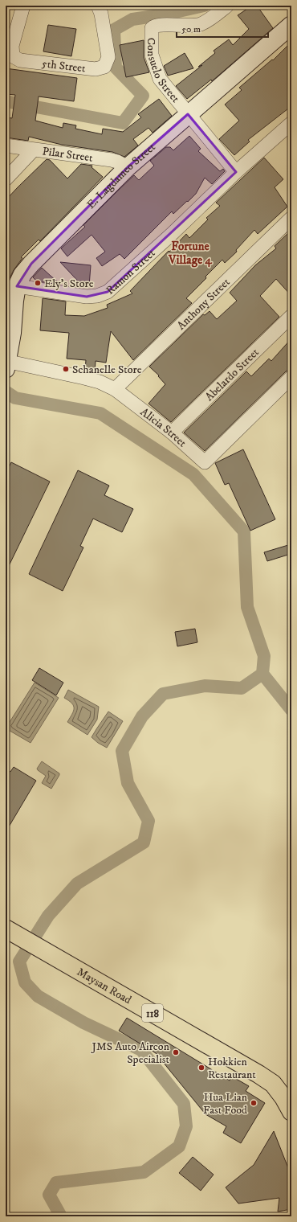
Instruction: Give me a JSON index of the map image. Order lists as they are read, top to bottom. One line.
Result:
{"streets":{"main road":["Maysan Road","118"],"street":["5th Street","Consuelo Street","Pilar Street","E. Lagdameo Street","Ramon Street","Anthony Street","Abelardo Street","Alicia Street"]},"crossings":[["Consuelo Street","E. Lagdameo Street"],["Consuelo Street","Ramon Street"],["Pilar Street","E. Lagdameo Street"],["E. Lagdameo Street","Ramon Street"],["E. Lagdameo Street","Alicia Street"],["Anthony Street","Alicia Street"],["Abelardo Street","Alicia Street"]],"districts":["Fortune Village 4"],"places":["Ely's Store","Schanelle Store","JMS Auto Aircon Specialist","Hokkien Restaurant","Hua Lian Fast Food"],"scale_bar":"50 m"}
